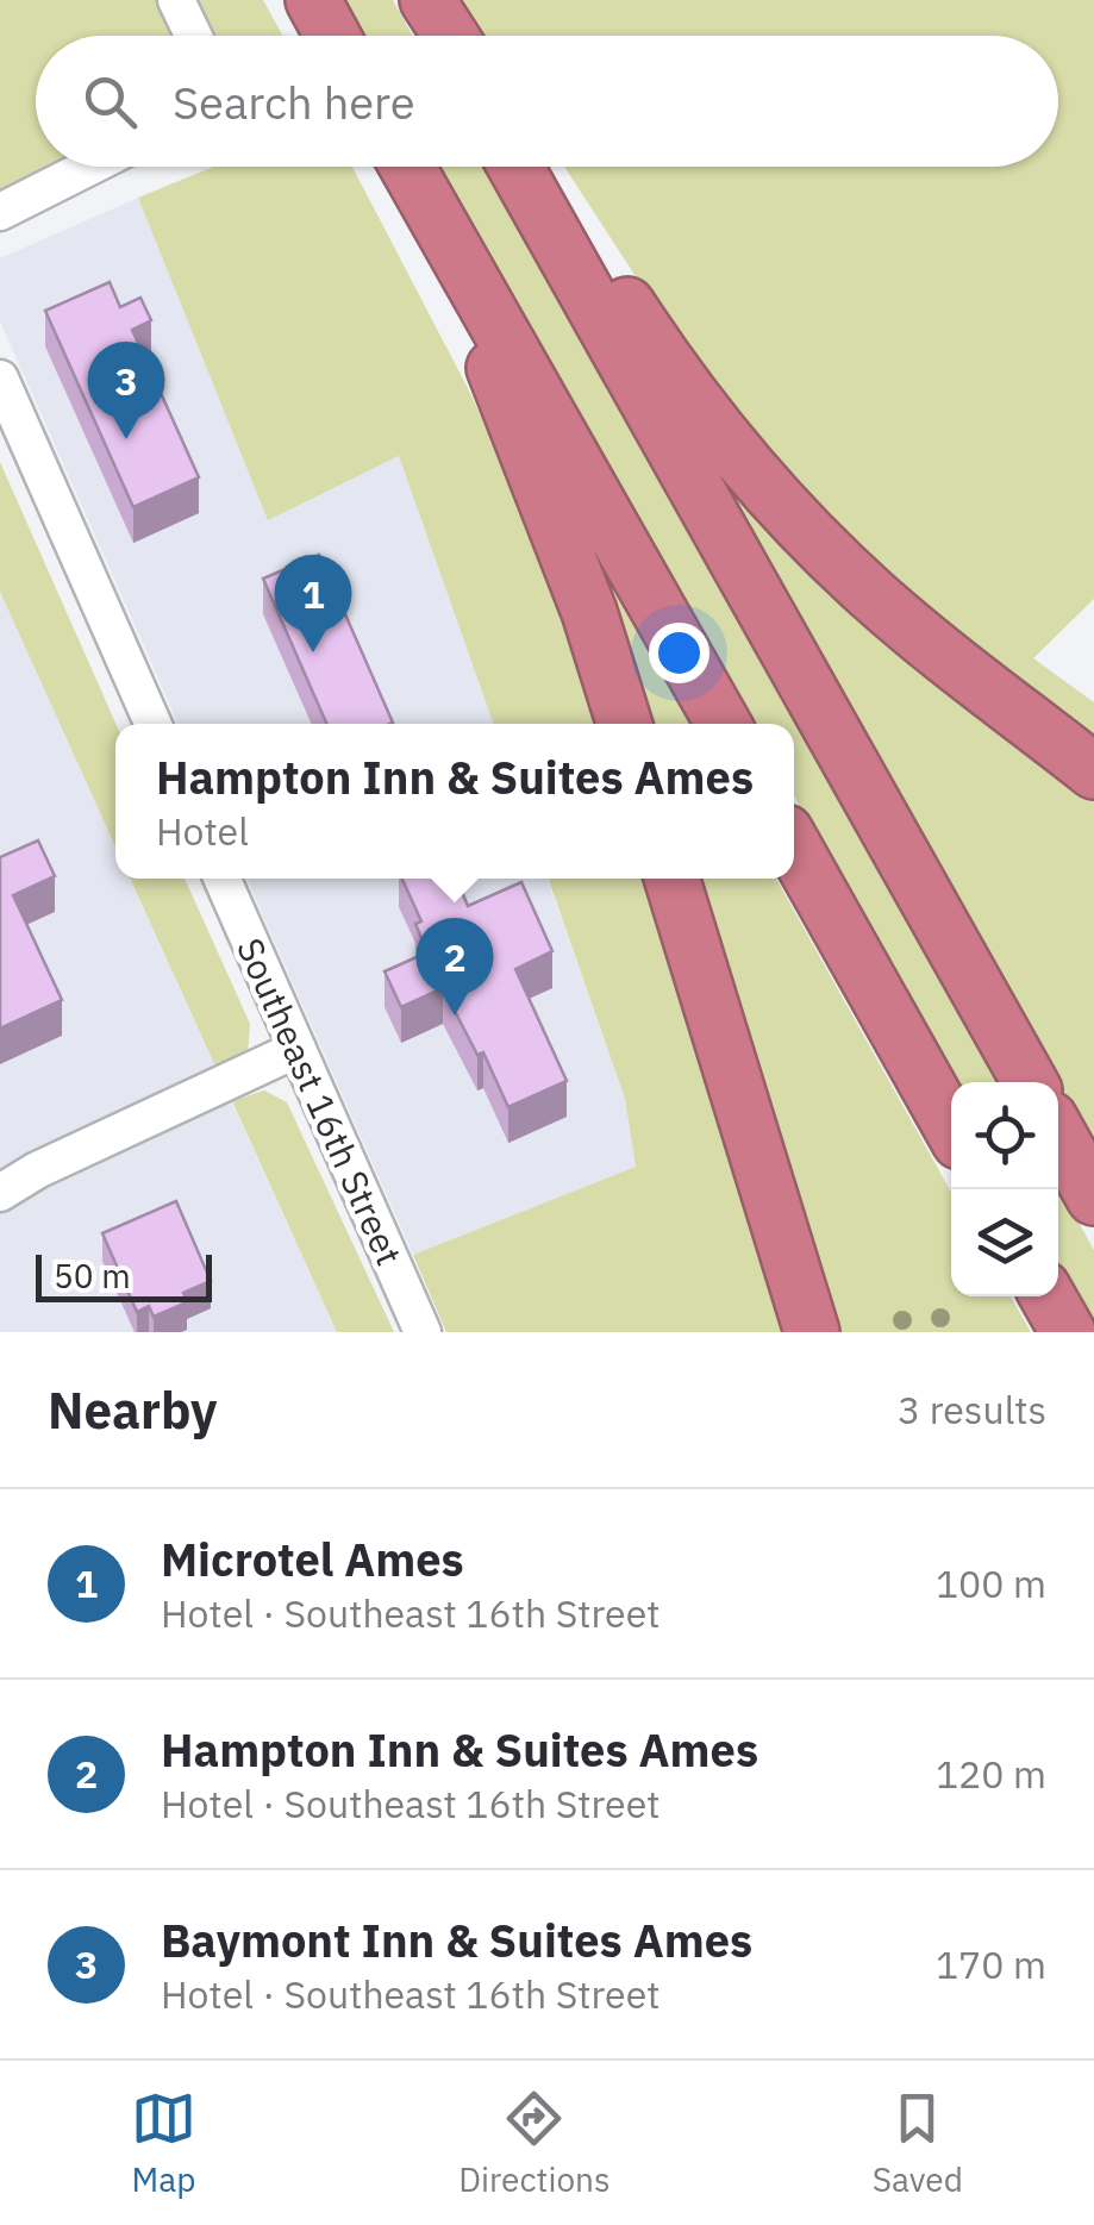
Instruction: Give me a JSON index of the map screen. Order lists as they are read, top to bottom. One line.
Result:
{"streets":{"street":["Southeast 16th Street"]},"scale_bar":"50 m","page":{"search":"Search here","pins":["3","1","2"],"popup":["Hampton Inn & Suites Ames","Hotel"],"scale":"50 m","heading":["Nearby","3 results"],"list":[{"mark":"1","name":"Microtel Ames","note":"Hotel · Southeast 16th Street","value":"100 m"},{"mark":"2","name":"Hampton Inn & Suites Ames","note":"Hotel · Southeast 16th Street","value":"120 m"},{"mark":"3","name":"Baymont Inn & Suites Ames","note":"Hotel · Southeast 16th Street","value":"170 m"}],"nav":["Map","Directions","Saved"]}}
